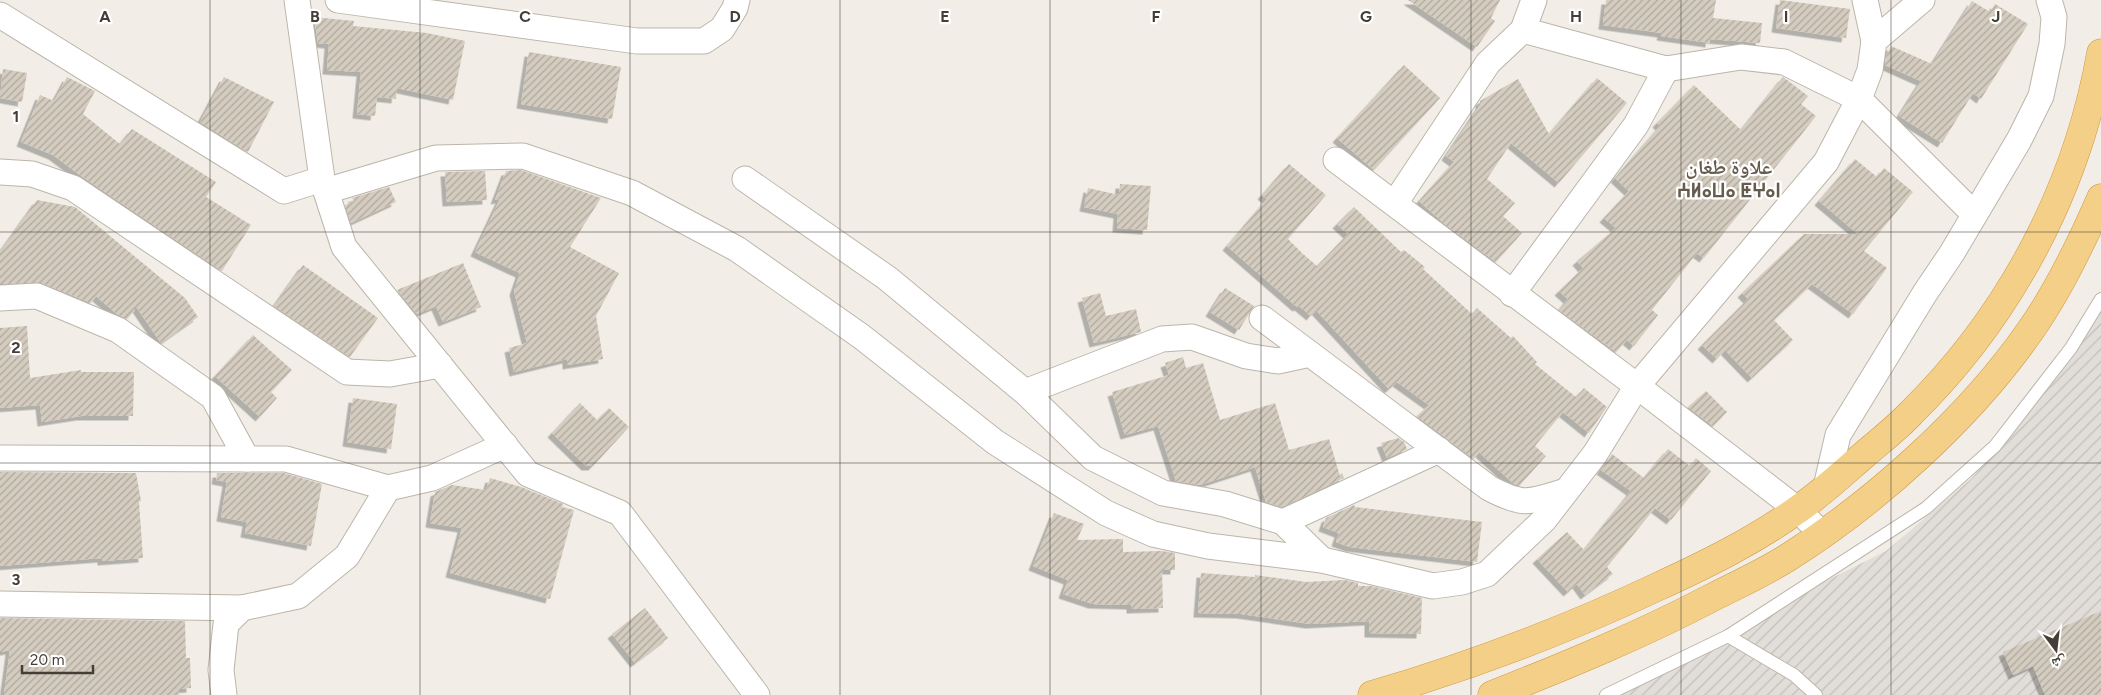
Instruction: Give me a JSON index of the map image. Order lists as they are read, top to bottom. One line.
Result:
{"districts":["علاوة طغان ⵄⵍⴰⵡⴰ ⵟⵖⴰⵏ"],"scale_bar":"20 m","north":"bottom","grid":{"columns":["A","B","C","D","E","F","G","H","I","J"],"rows":["1","2","3"]}}
